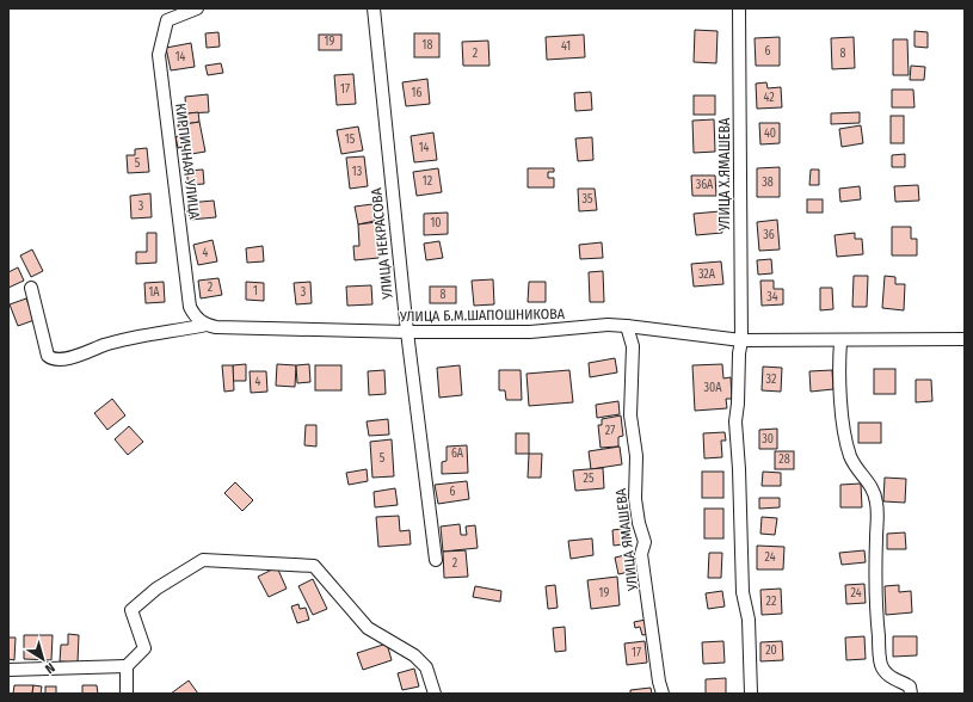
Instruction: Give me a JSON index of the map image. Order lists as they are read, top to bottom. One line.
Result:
{"streets":{"street":["КИРПИЧНАЯ УЛИЦА","УЛИЦА Х.ЯМАШЕВА","УЛИЦА НЕКРАСОВА","УЛИЦА Б.М.ШАПОШНИКОВА","УЛИЦА ЯМАШЕВА"]},"crossings":[["КИРПИЧНАЯ УЛИЦА","УЛИЦА Б.М.ШАПОШНИКОВА"],["УЛИЦА Х.ЯМАШЕВА","УЛИЦА Б.М.ШАПОШНИКОВА"],["УЛИЦА НЕКРАСОВА","УЛИЦА Б.М.ШАПОШНИКОВА"],["УЛИЦА Б.М.ШАПОШНИКОВА","УЛИЦА ЯМАШЕВА"]],"house_numbers":["19","18","41","6","2","8","14","17","16","42","40","15","14","5","13","12","38","36А","35","3","10","36","4","32А","2","1","1А","3","8","34","32","4","30А","27","30","6А","5","28","25","6","24","2","19","24","22","20","17"],"north":"bottom right"}
